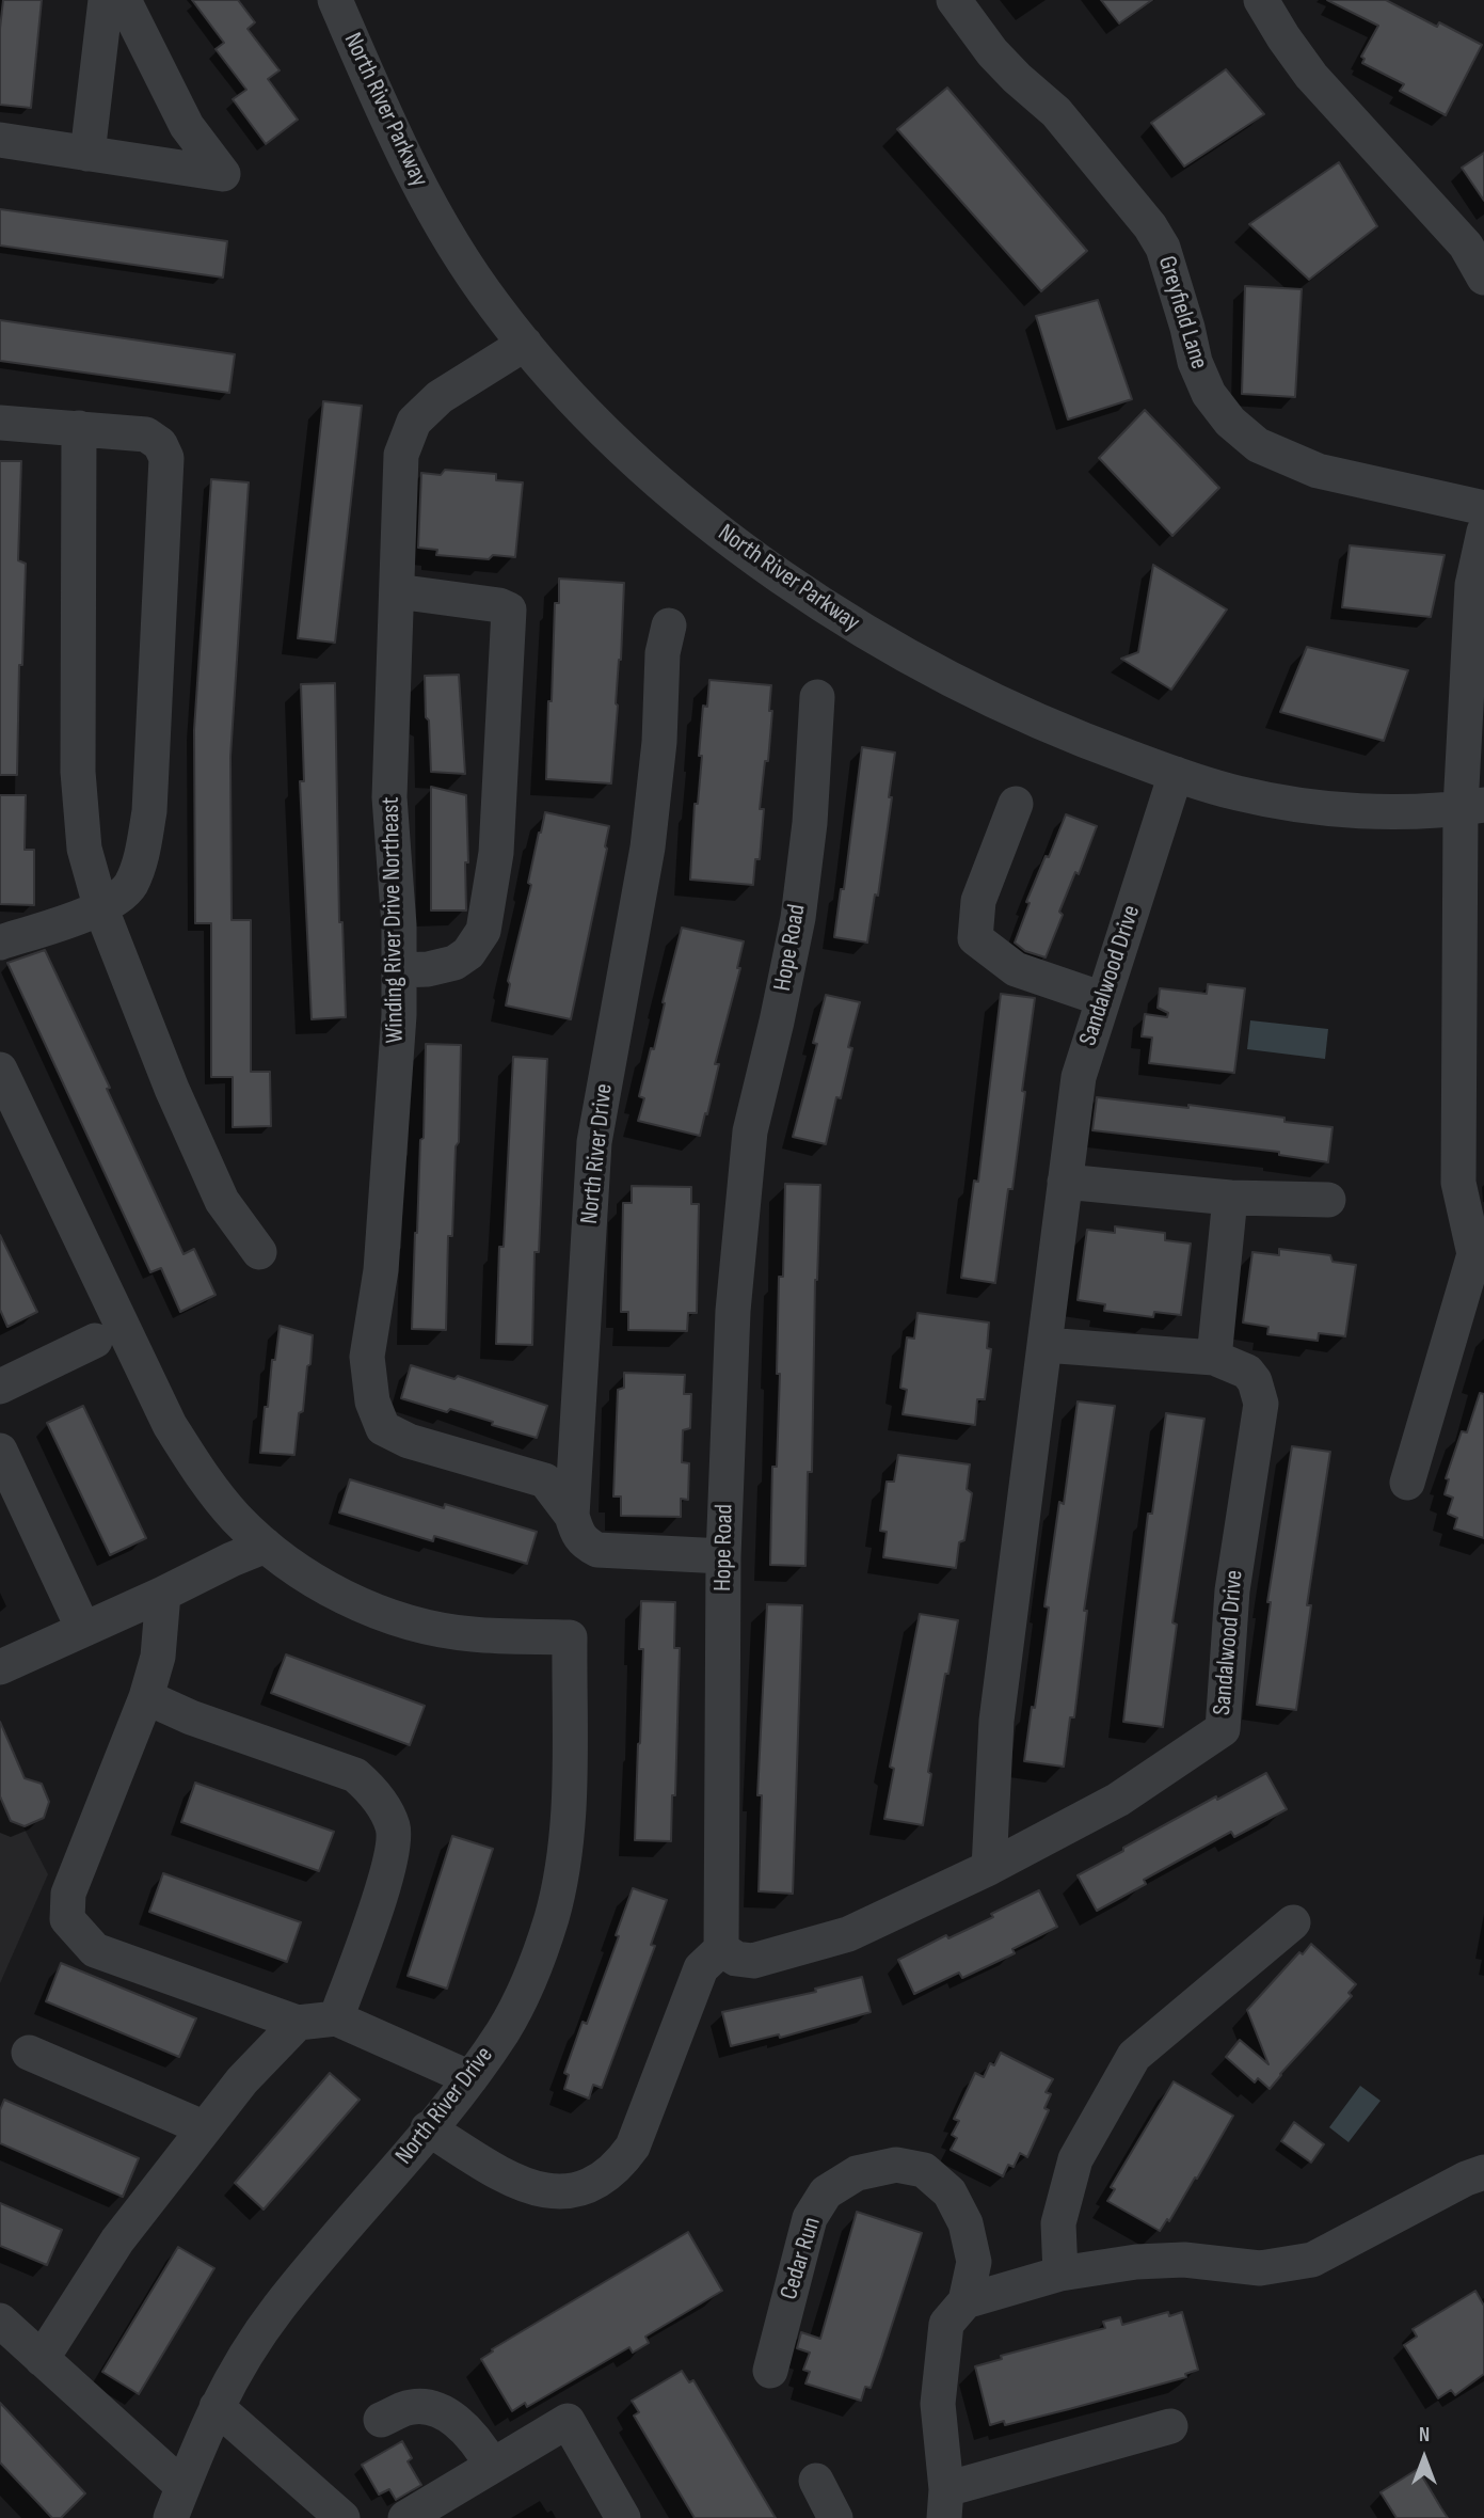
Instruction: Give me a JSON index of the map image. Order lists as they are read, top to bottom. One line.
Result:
{"streets":{"street":["North River Parkway","Greyfield Lane","Winding River Drive Northeast","Hope Road","Sandalwood Drive","North River Drive","Cedar Run"]},"crossings":[["North River Parkway","Winding River Drive Northeast"],["North River Parkway","Sandalwood Drive"],["Winding River Drive Northeast","North River Drive"],["Hope Road","Sandalwood Drive"]],"north":"top"}
